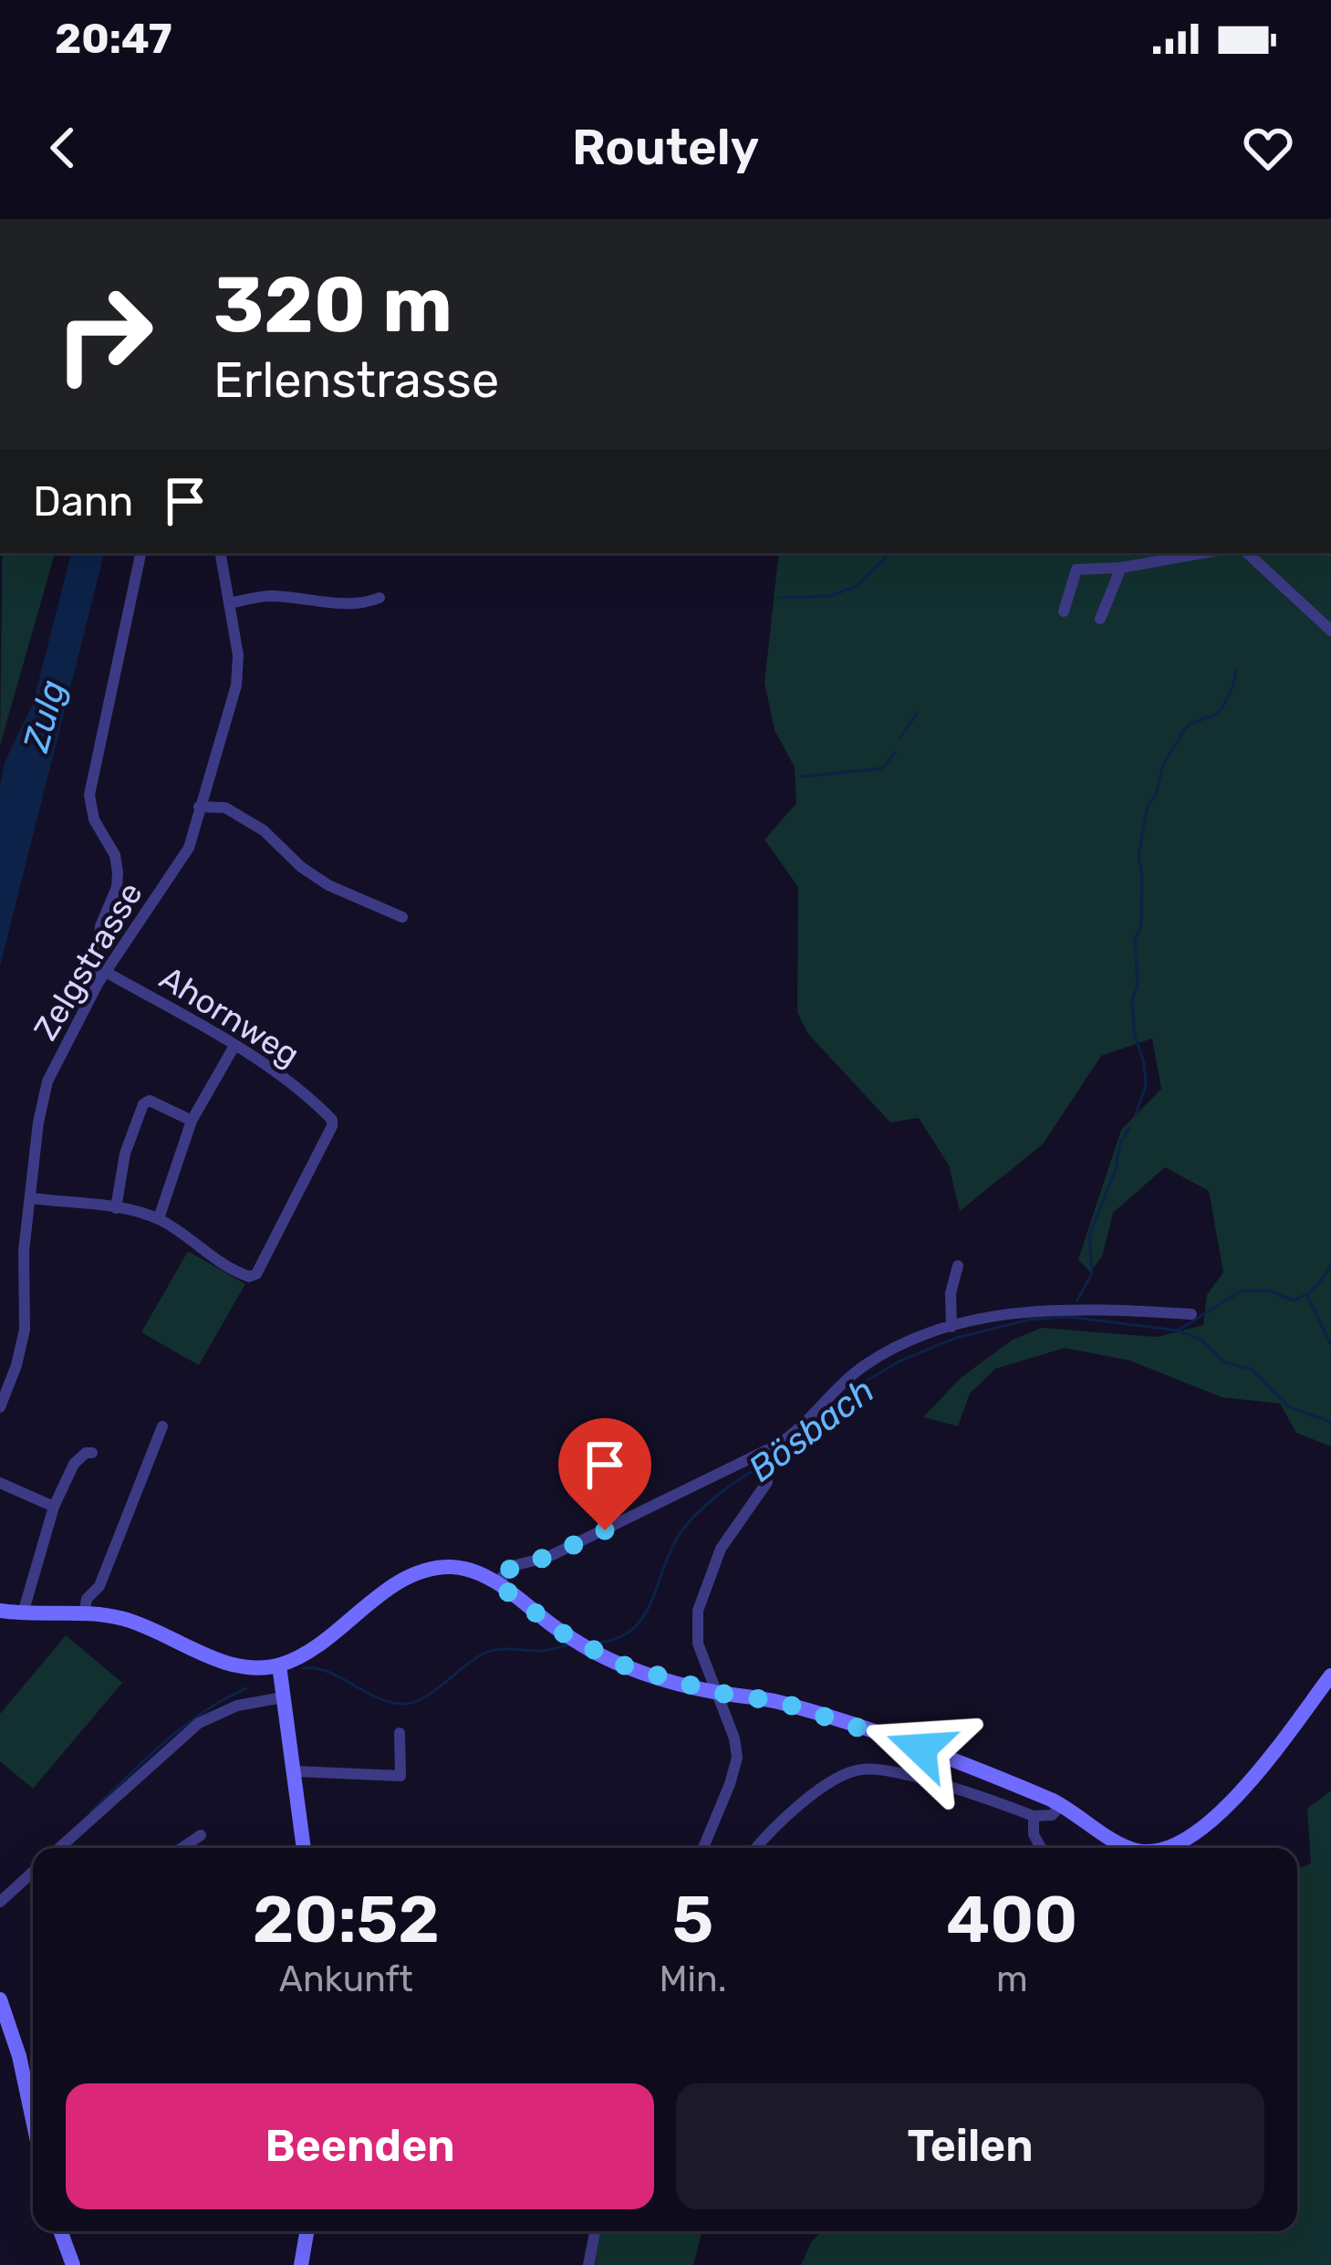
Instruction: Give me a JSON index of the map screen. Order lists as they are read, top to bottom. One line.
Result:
{"streets":{"street":["Zelgstrasse","Ahornweg"]},"crossings":[["Zelgstrasse","Ahornweg"]],"water":["Zulg","Bösbach"],"page":{"status":"20:47","header":"Routely","turn":["320 m","Erlenstrasse"],"then":"Dann","eta":["20:52","Ankunft","5","Min.","400","m"],"buttons":["Beenden","Teilen"]}}
